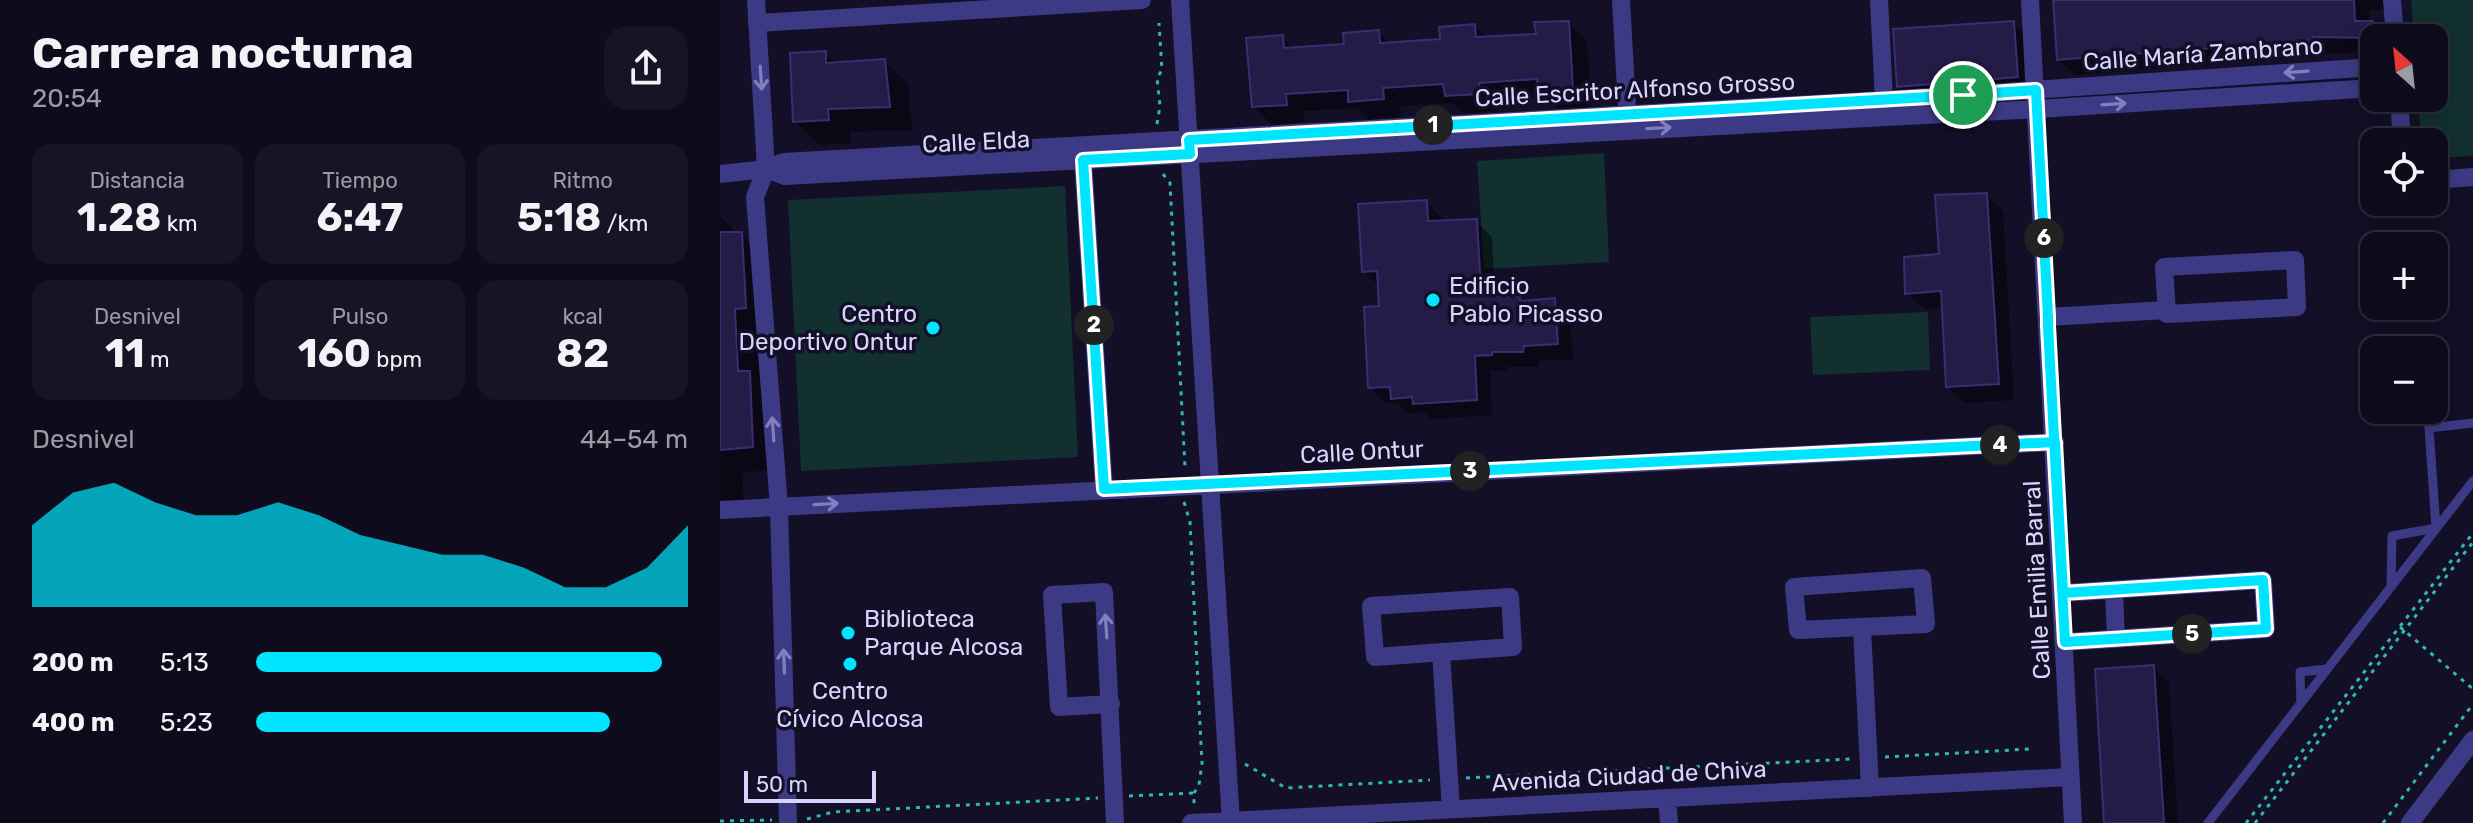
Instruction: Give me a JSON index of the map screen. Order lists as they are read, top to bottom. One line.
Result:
{"streets":{"street":["Calle María Zambrano","Calle Escritor Alfonso Grosso","Calle Elda","Calle Ontur","Calle Emilia Barral","Avenida Ciudad de Chiva"]},"crossings":[["Calle María Zambrano","Calle Escritor Alfonso Grosso"],["Calle María Zambrano","Calle Emilia Barral"],["Calle Escritor Alfonso Grosso","Calle Elda"],["Calle Escritor Alfonso Grosso","Calle Emilia Barral"],["Calle Ontur","Calle Emilia Barral"],["Calle Emilia Barral","Avenida Ciudad de Chiva"]],"places":["Edificio Pablo Picasso","Centro Deportivo Ontur","Biblioteca Parque Alcosa","Centro Cívico Alcosa"],"scale_bar":"50 m","north":"top left","page":{"heading":["Carrera nocturna","20:54"],"map_buttons":["+","−"],"pins":["1","6","2","4","3","5"],"stats":[["Distancia","1.28 km"],["Tiempo","6:47"],["Ritmo","5:18 /km"],["Desnivel","11 m"],["Pulso","160 bpm"],["kcal","82"]],"chart":["Desnivel","44–54 m"],"list":[{"name":"200 m","note":"5:13"},{"name":"400 m","note":"5:23"}],"scale":"50 m"}}
